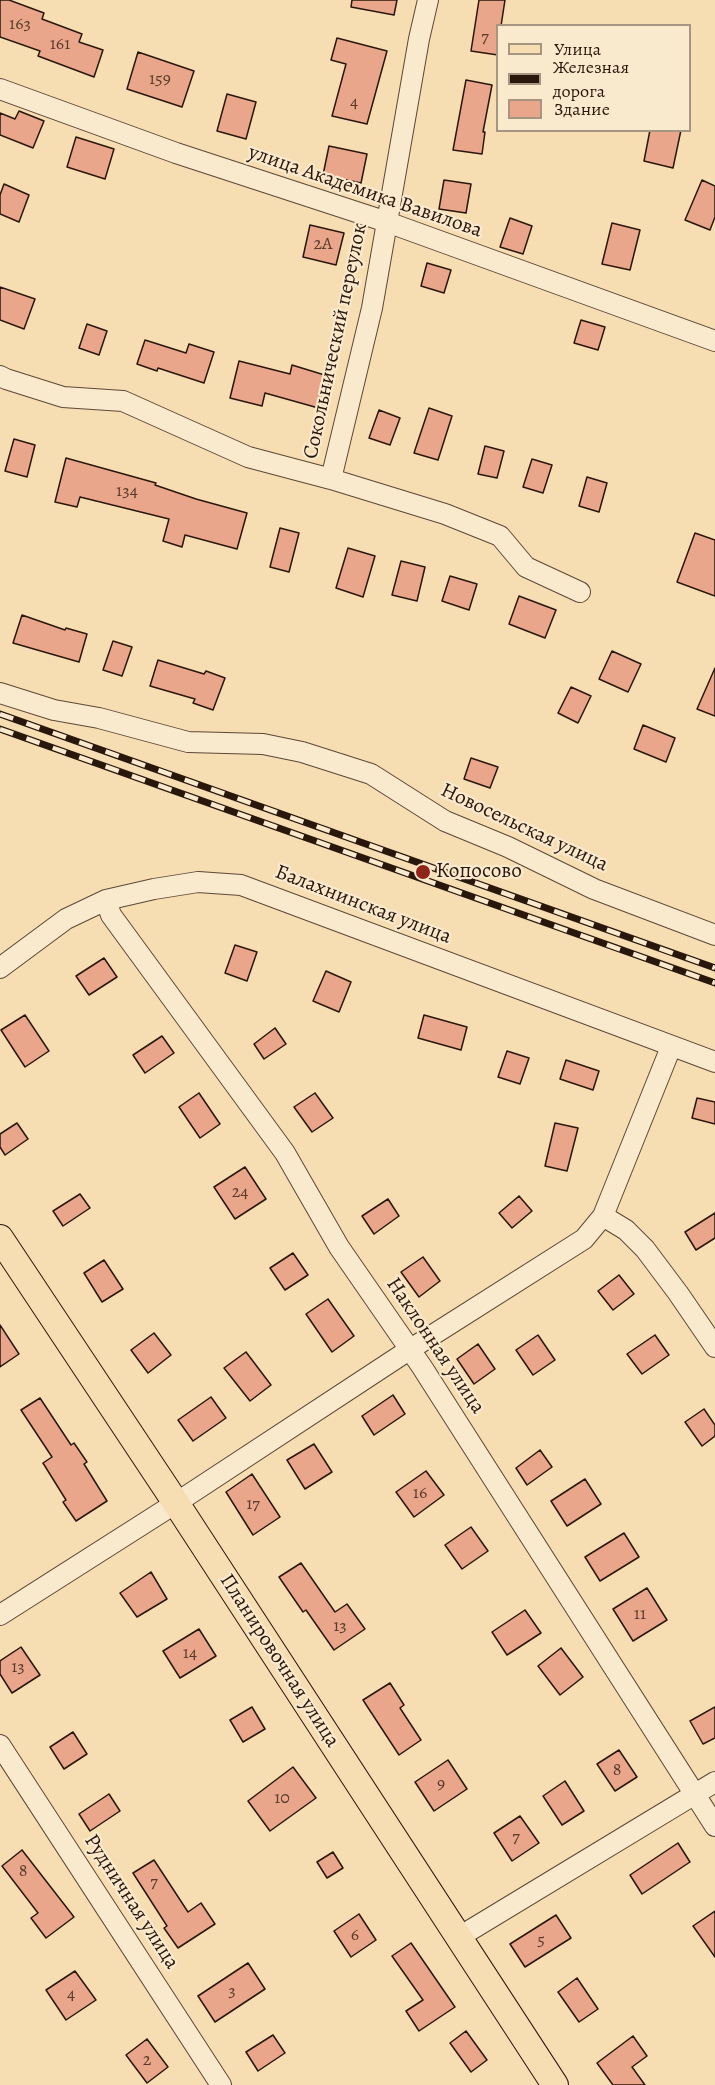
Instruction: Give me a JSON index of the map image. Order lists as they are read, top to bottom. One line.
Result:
{"streets":{"main road":["Планировочная улица"],"street":["улица Академика Вавилова","Сокольнический переулок","Новосельская улица","Балахнинская улица","Наклонная улица","Рудничная улица"]},"crossings":[["улица Академика Вавилова","Сокольнический переулок"],["Балахнинская улица","Наклонная улица"]],"places":["Копосово"],"house_numbers":["163","7","161","159","4","2А","134","24","16","17","11","13","14","13","8","9","10","7","8","7","6","5","3","4","2"],"legend":["Улица","Железная дорога","Здание"]}
